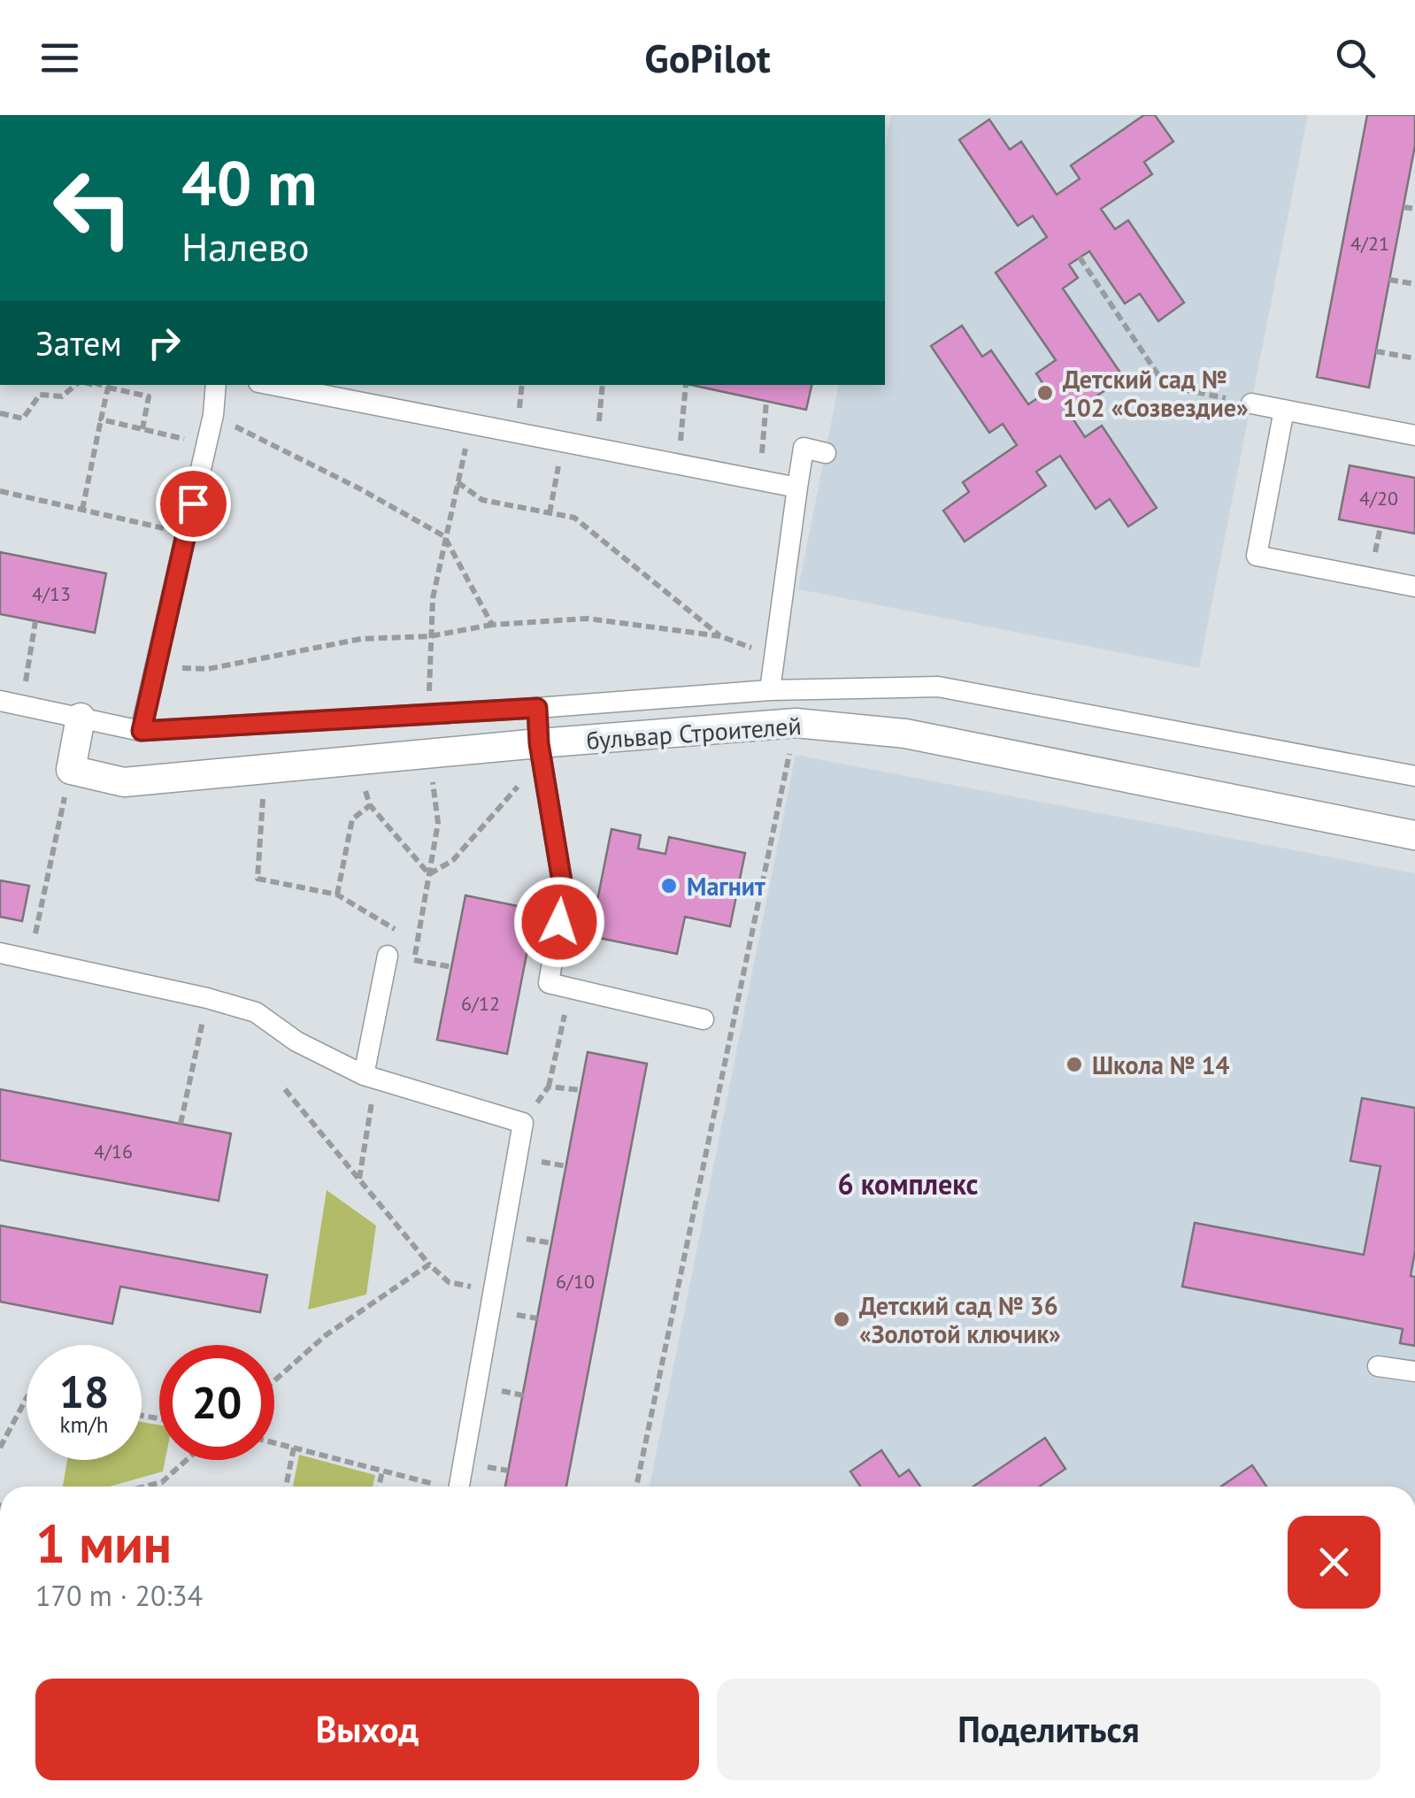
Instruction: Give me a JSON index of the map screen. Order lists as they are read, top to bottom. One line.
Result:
{"streets":{"street":["бульвар Строителей"]},"districts":["6 комплекс"],"places":["Детский сад № 102 «Созвездие»","Магнит","Школа № 14","Детский сад № 36 «Золотой ключик»"],"house_numbers":["4/21","4/20","4/13","6/12","4/16","6/10"],"page":{"header":"GoPilot","turn":["40 m","Налево"],"then":"Затем","speed":"18 km/h","limit":"20","heading":["1 мин","170 m · 20:34"],"buttons":["Выход","Поделиться"]}}
